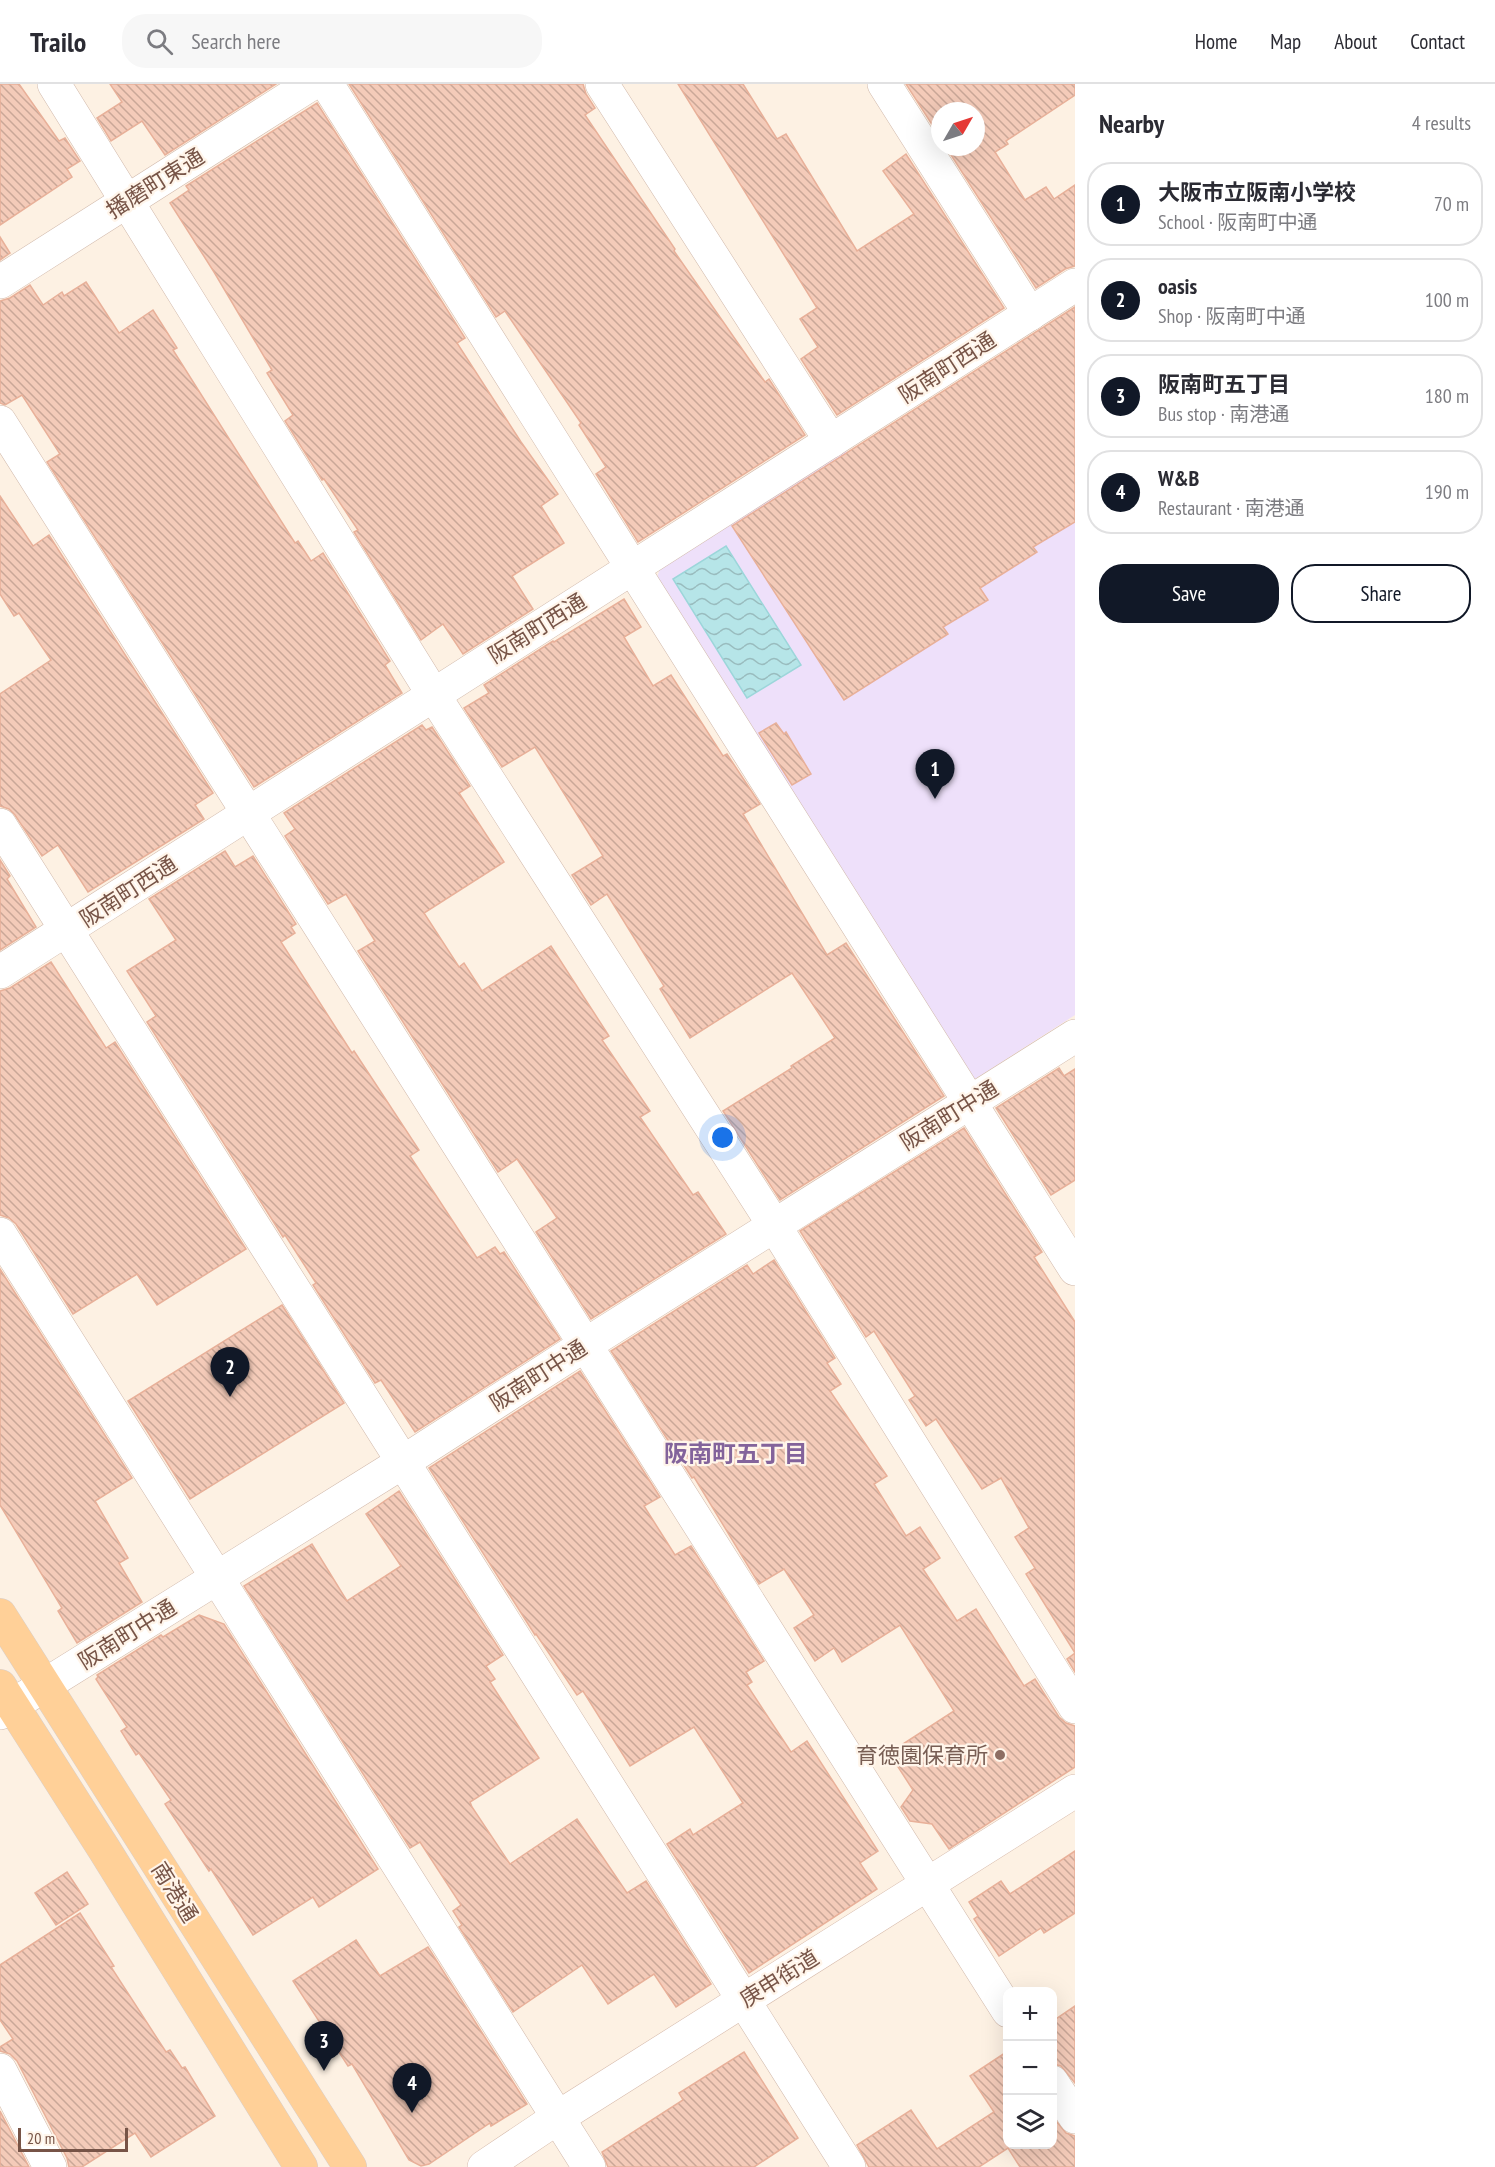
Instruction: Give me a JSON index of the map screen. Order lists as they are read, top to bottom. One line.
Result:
{"streets":{"main road":["南港通"],"street":["播磨町東通","阪南町西通","阪南町中通","庚申街道"]},"crossings":[["阪南町中通","南港通"]],"districts":["阪南町五丁目"],"places":["育徳園保育所"],"scale_bar":"20 m","north":"top right","page":{"header":"Trailo","search":"Search here","nav":["Home","Map","About","Contact"],"heading":["Nearby","4 results"],"list":[{"mark":"1","name":"大阪市立阪南小学校","note":"School · 阪南町中通","value":"70 m"},{"mark":"2","name":"oasis","note":"Shop · 阪南町中通","value":"100 m"},{"mark":"3","name":"阪南町五丁目","note":"Bus stop · 南港通","value":"180 m"},{"mark":"4","name":"W&B","note":"Restaurant · 南港通","value":"190 m"}],"buttons":["Save","Share"],"pins":["1","2","3","4"],"map_buttons":["+","−"],"scale":"20 m"}}
